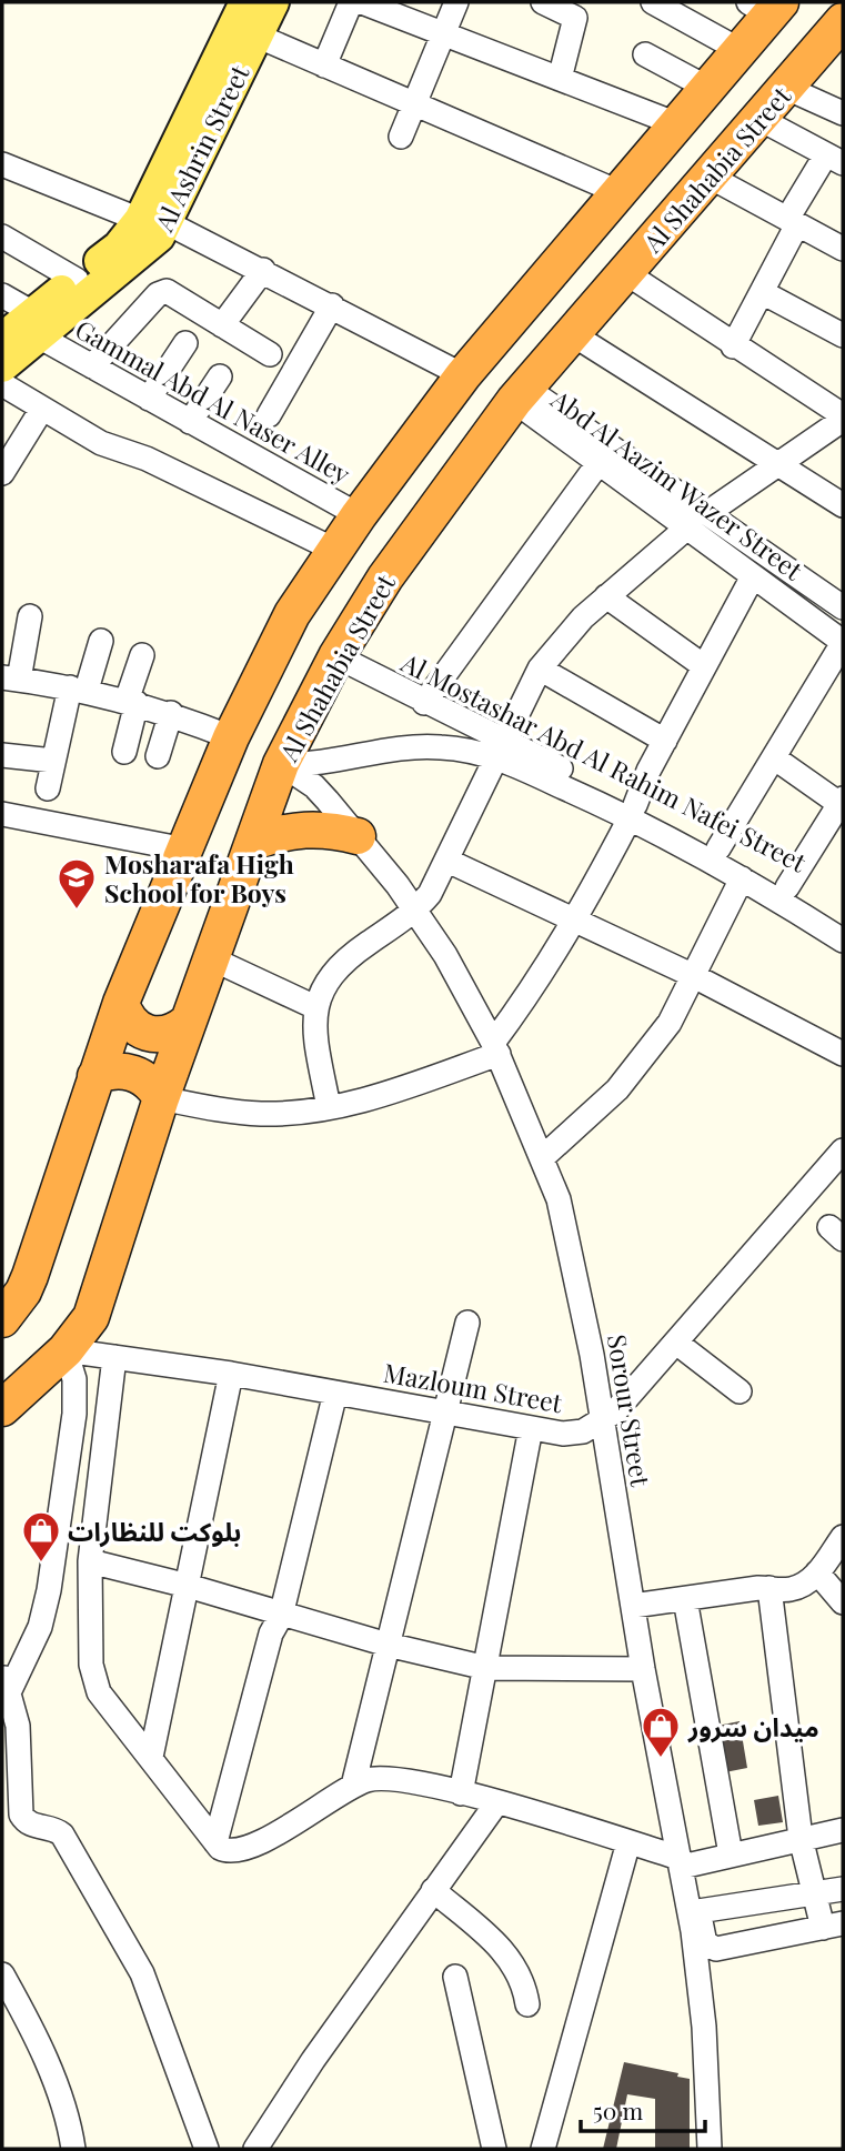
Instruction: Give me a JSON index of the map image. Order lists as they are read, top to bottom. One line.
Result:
{"streets":{"highway":["Al Shahabia Street"],"main road":["Al Ashrin Street"],"street":["Gammal Abd Al Naser Alley","Abd Al Aazim Wazer Street","Al Mostashar Abd Al Rahim Nafei Street","Mazloum Street","Sorour Street"]},"crossings":[["Al Ashrin Street","Gammal Abd Al Naser Alley"],["Al Shahabia Street","Abd Al Aazim Wazer Street"],["Al Shahabia Street","Al Mostashar Abd Al Rahim Nafei Street"],["Al Shahabia Street","Mazloum Street"],["Al Shahabia Street","Sorour Street"],["Al Mostashar Abd Al Rahim Nafei Street","Sorour Street"],["Mazloum Street","Sorour Street"]],"places":{"school or university":["Mosharafa High School for Boys"],"shop":["بلوكت للنظارات","ميدان سرور"]},"scale_bar":"50 m"}
